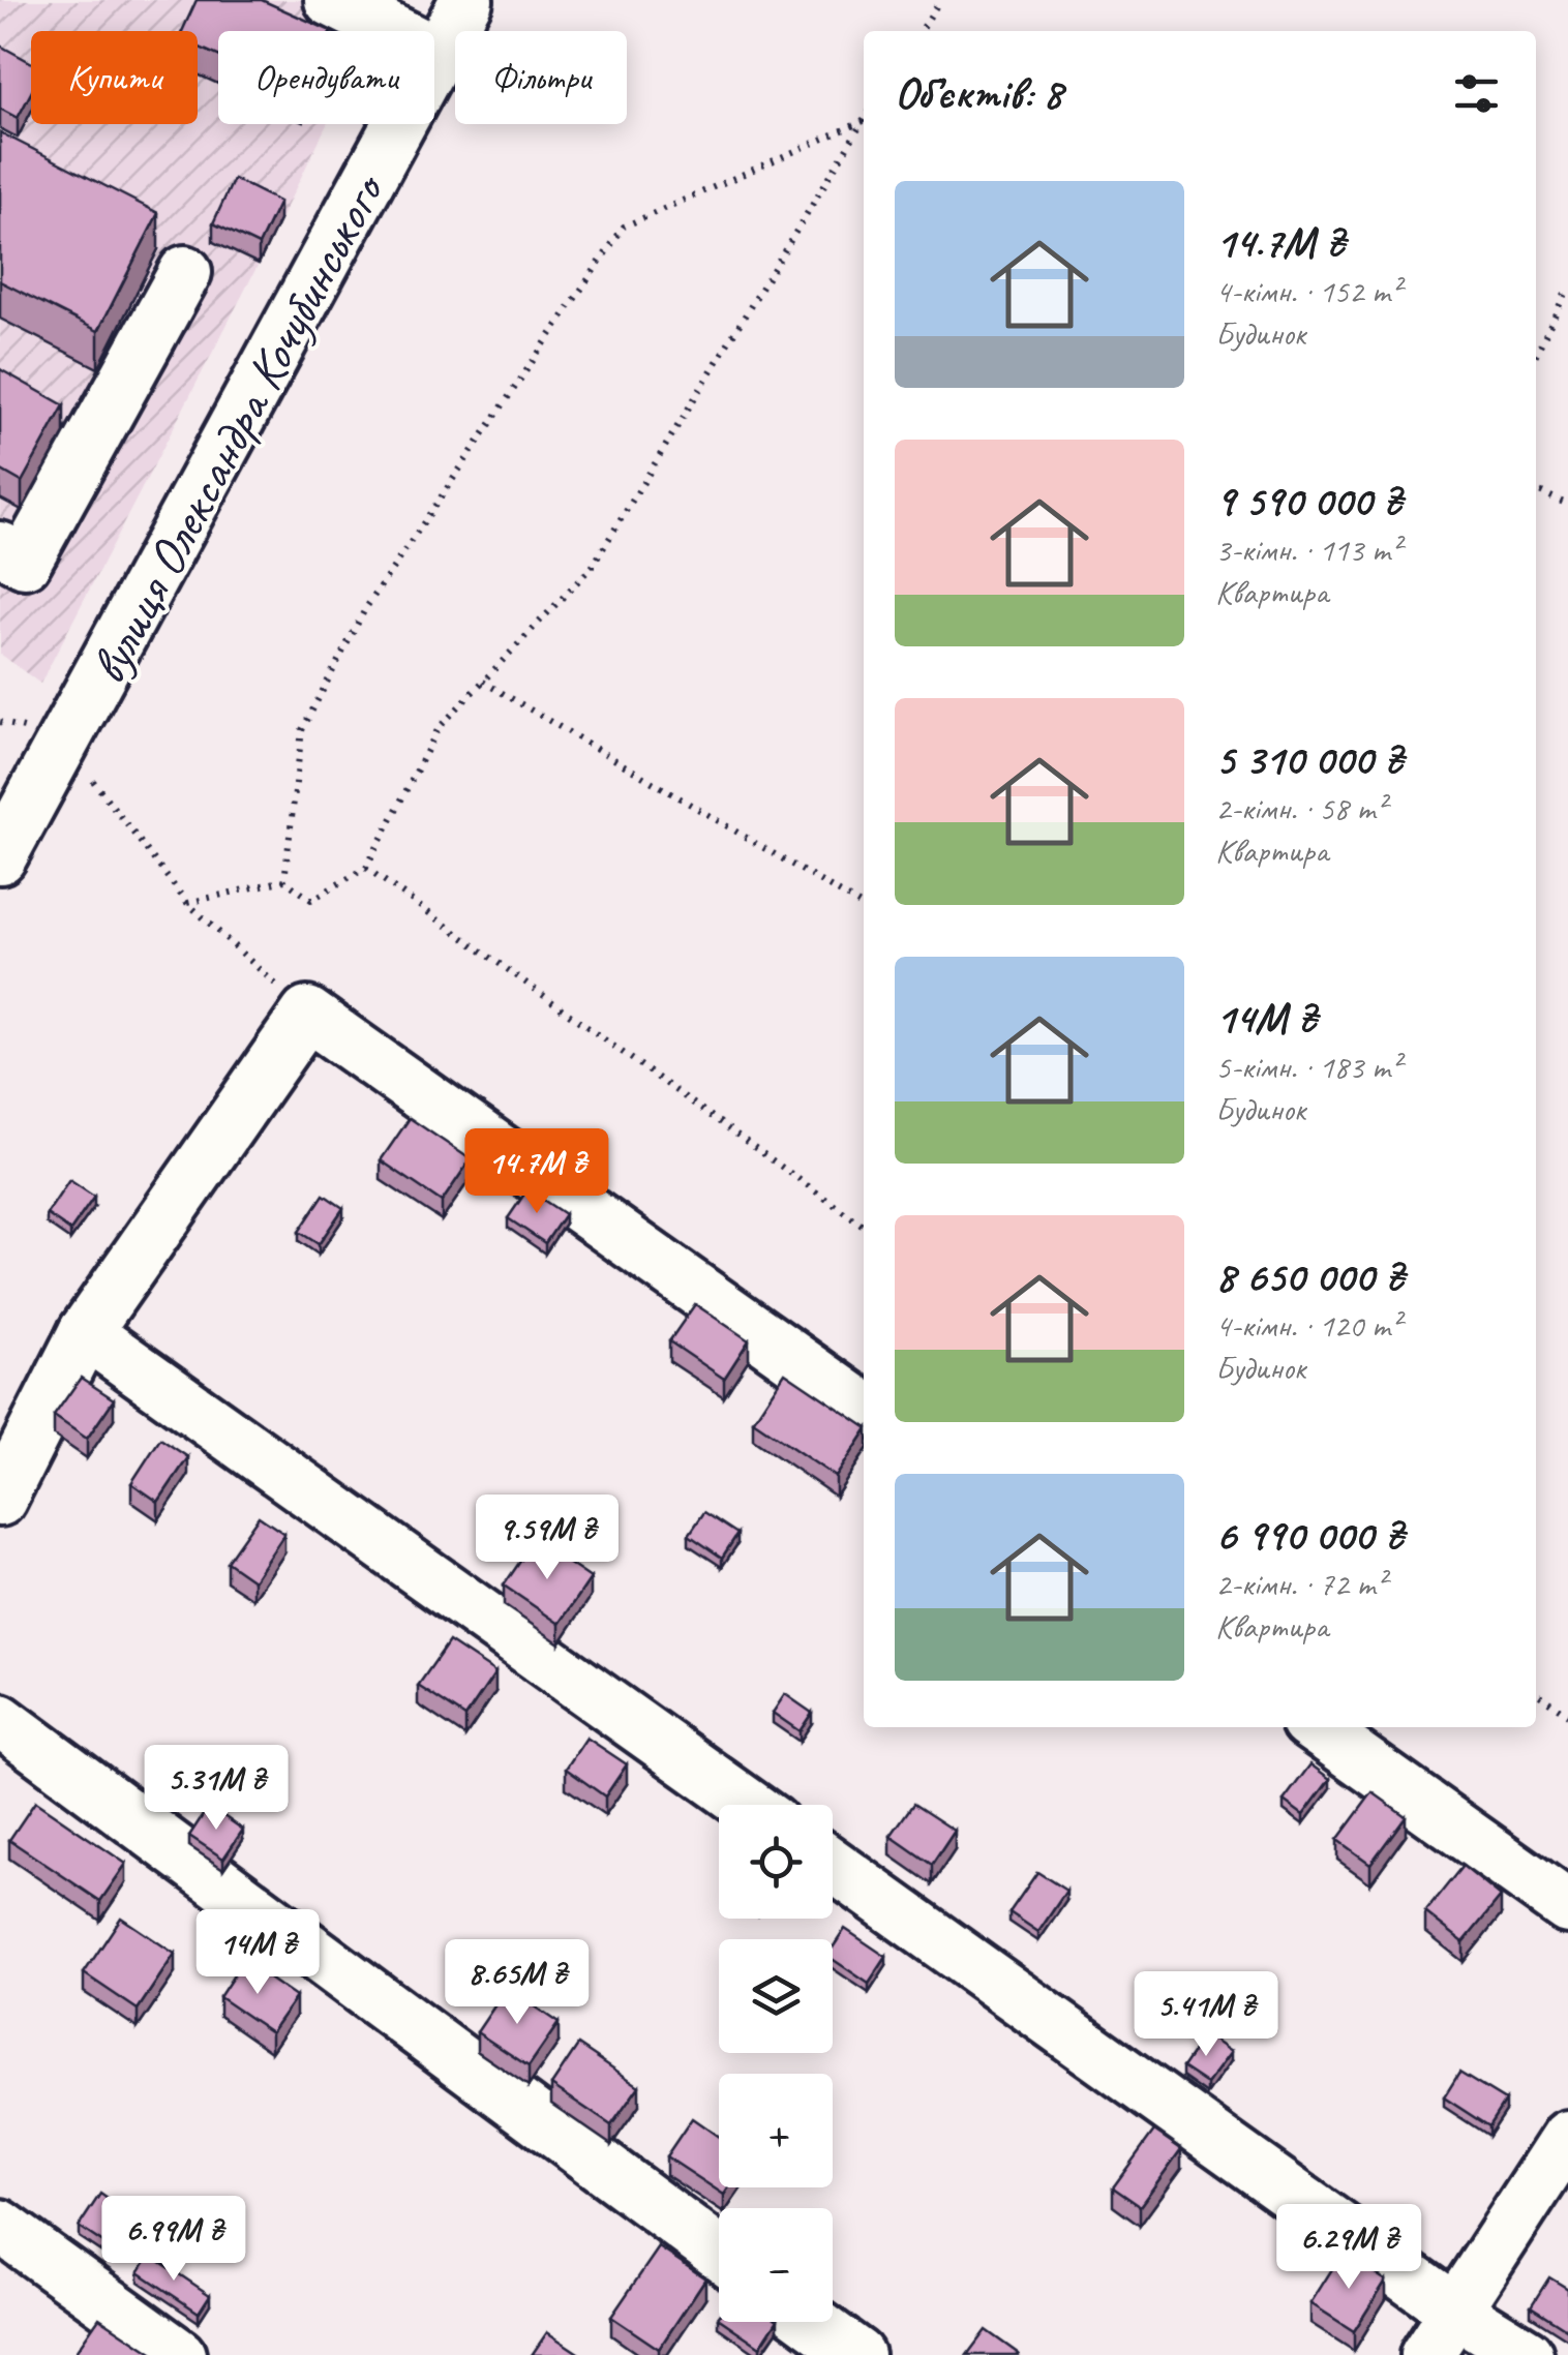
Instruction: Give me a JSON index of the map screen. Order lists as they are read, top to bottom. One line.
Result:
{"streets":{"street":["вулиця Олександра Кочубинського"]},"page":{"chip":["Купити","Орендувати","Фільтри"],"heading":"Об’єктів: 8","list":[{"name":"14.7M ₴","note":"4-кімн. · 152 m² · Будинок"},{"name":"9 590 000 ₴","note":"3-кімн. · 113 m² · Квартира"},{"name":"5 310 000 ₴","note":"2-кімн. · 58 m² · Квартира"},{"name":"14M ₴","note":"5-кімн. · 183 m² · Будинок"},{"name":"8 650 000 ₴","note":"4-кімн. · 120 m² · Будинок"},{"name":"6 990 000 ₴","note":"2-кімн. · 72 m² · Квартира"}],"price":["14.7M ₴","9.59M ₴","5.31M ₴","14M ₴","8.65M ₴","5.41M ₴","6.99M ₴","6.29M ₴"],"map_buttons":["+","−"]}}
